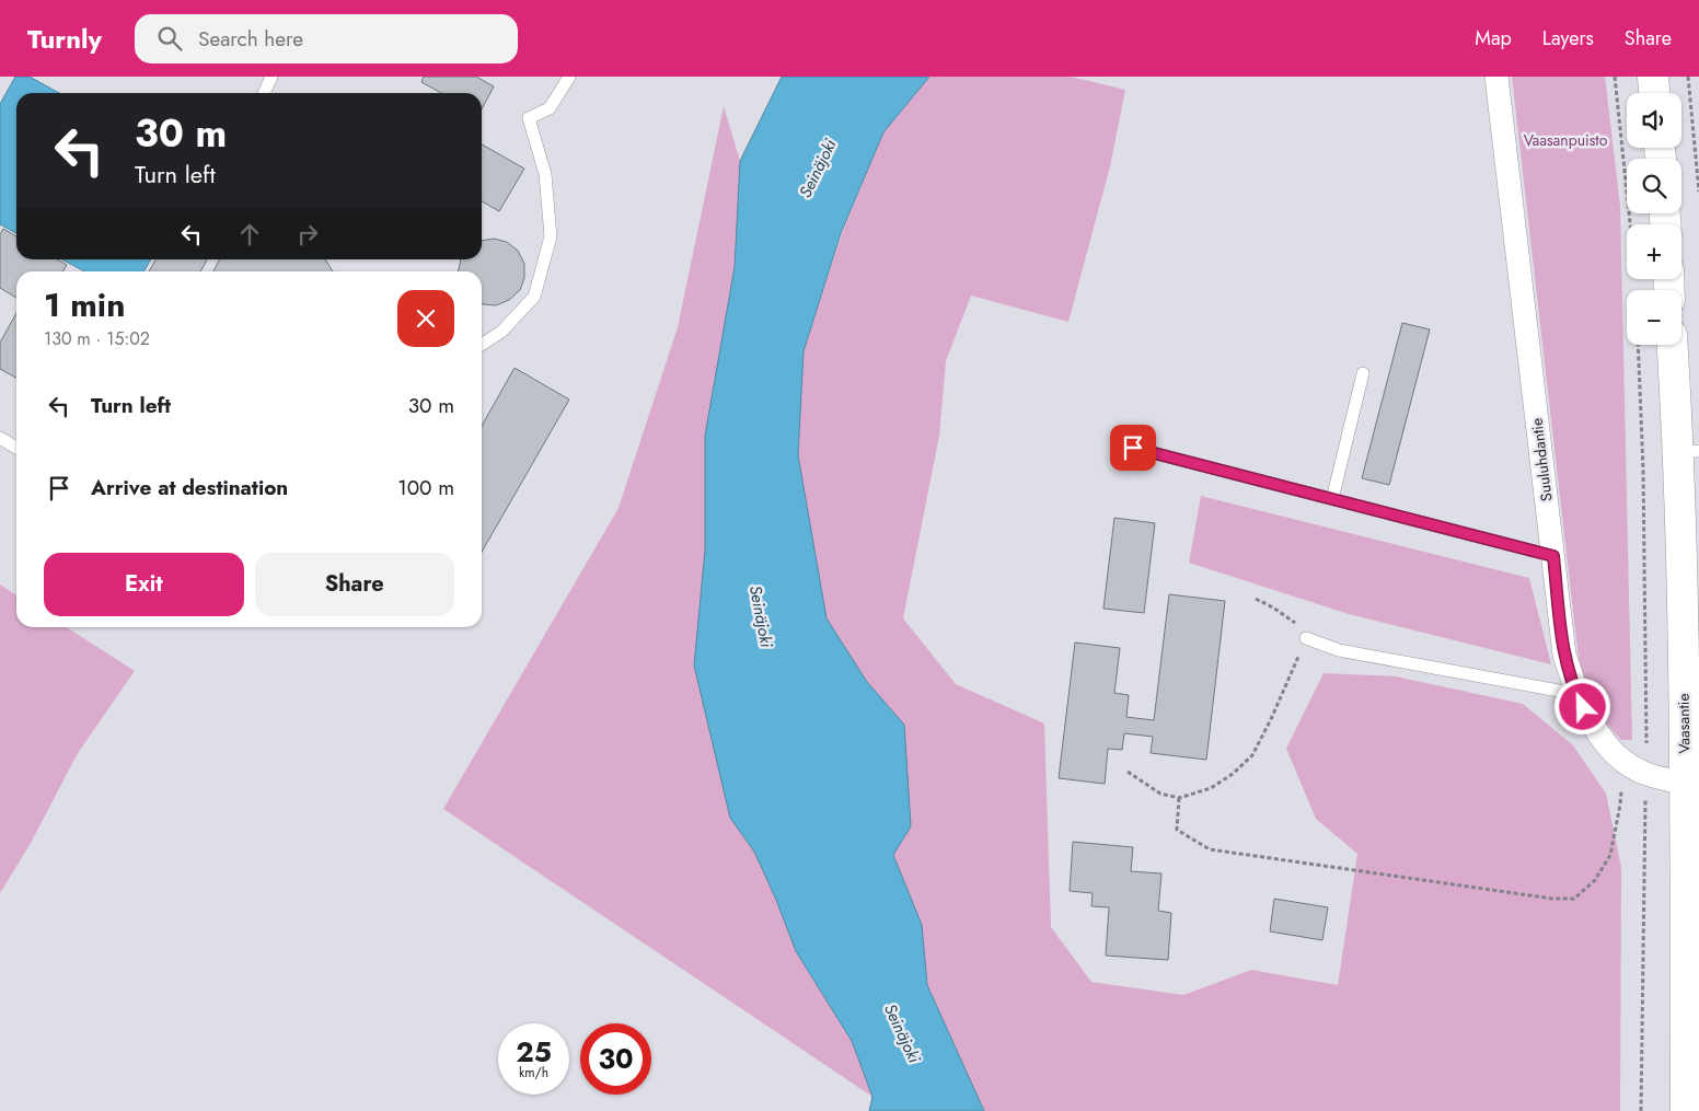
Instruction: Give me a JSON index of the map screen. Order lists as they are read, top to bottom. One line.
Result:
{"streets":{"main road":["Vaasantie"],"street":["Suuluhdantie"]},"crossings":[["Suuluhdantie","Vaasantie"]],"water":["Seinäjoki"],"parks":["Vaasanpuisto"],"page":{"header":"Turnly","search":"Search here","nav":["Map","Layers","Share"],"map_buttons":["+","−"],"turn":["30 m","Turn left"],"heading":["1 min","130 m · 15:02"],"list":[{"name":"Turn left","value":"30 m"},{"name":"Arrive at destination","value":"100 m"}],"buttons":["Exit","Share"],"speed":"25 km/h","limit":"30"}}
